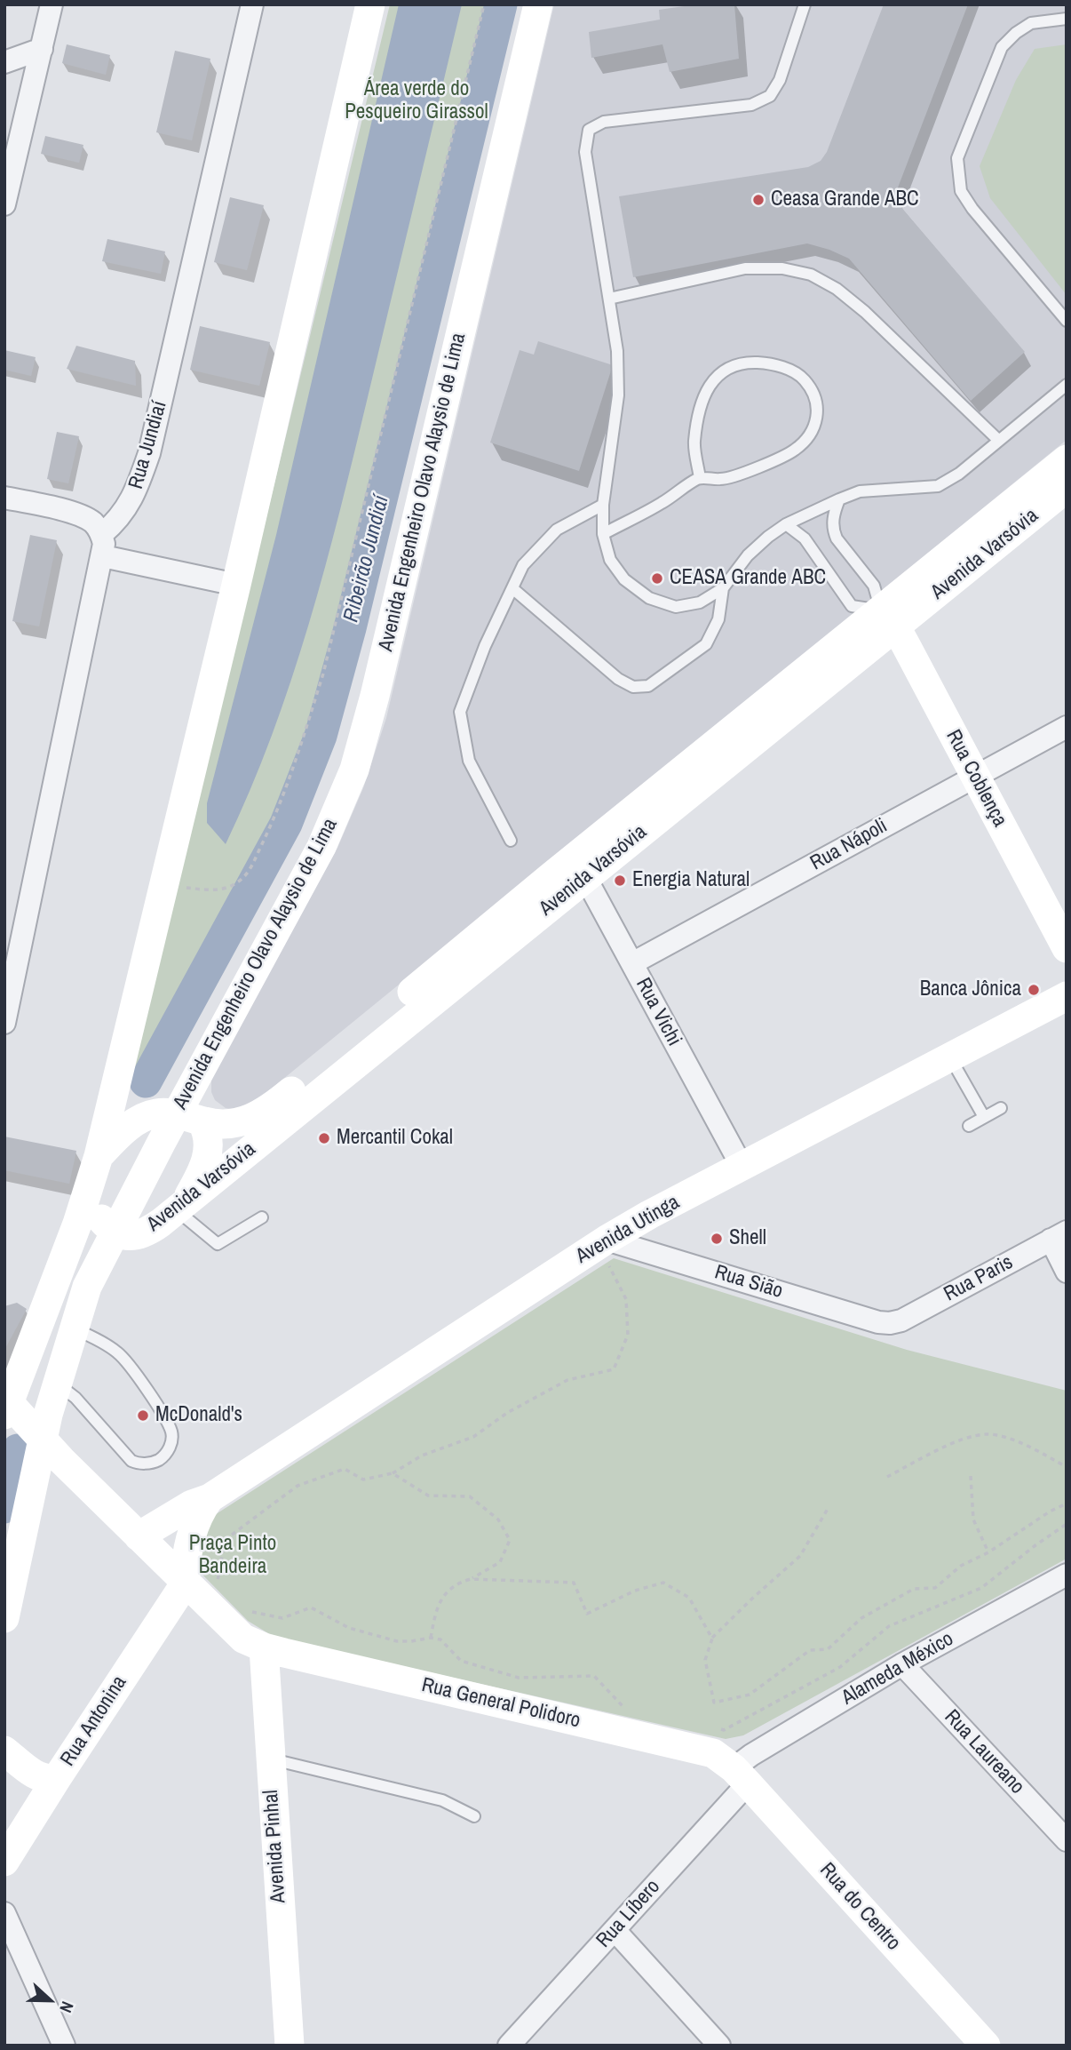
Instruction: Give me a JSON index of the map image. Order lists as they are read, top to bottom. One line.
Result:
{"streets":{"main road":["Avenida Engenheiro Olavo Alaysio de Lima","Avenida Varsóvia","Rua Coblença","Avenida Utinga","Rua General Polidoro","Rua Antonina","Avenida Pinhal","Rua do Centro"],"street":["Rua Jundiaí","Rua Nápoli","Rua Vichi","Rua Paris","Rua Sião","Alameda México","Rua Laureano","Rua Líbero"]},"crossings":[["Avenida Engenheiro Olavo Alaysio de Lima","Avenida Varsóvia"],["Avenida Varsóvia","Rua Coblença"],["Avenida Varsóvia","Rua Vichi"],["Rua Coblença","Rua Nápoli"],["Rua Nápoli","Rua Vichi"],["Rua Vichi","Avenida Utinga"],["Avenida Utinga","Rua Sião"],["Avenida Utinga","Rua Antonina"],["Rua Paris","Rua Sião"],["Alameda México","Rua General Polidoro"],["Alameda México","Rua Laureano"],["Alameda México","Rua do Centro"],["Alameda México","Rua Líbero"],["Rua General Polidoro","Avenida Pinhal"],["Rua General Polidoro","Rua do Centro"],["Rua General Polidoro","Rua Líbero"],["Rua do Centro","Rua Líbero"]],"water":["Ribeirão Jundiaí"],"parks":["Área verde do Pesqueiro Girassol","Praça Pinto Bandeira"],"places":["Ceasa Grande ABC","CEASA Grande ABC","Energia Natural","Banca Jônica","Mercantil Cokal","Shell","McDonald's"],"north":"right"}
